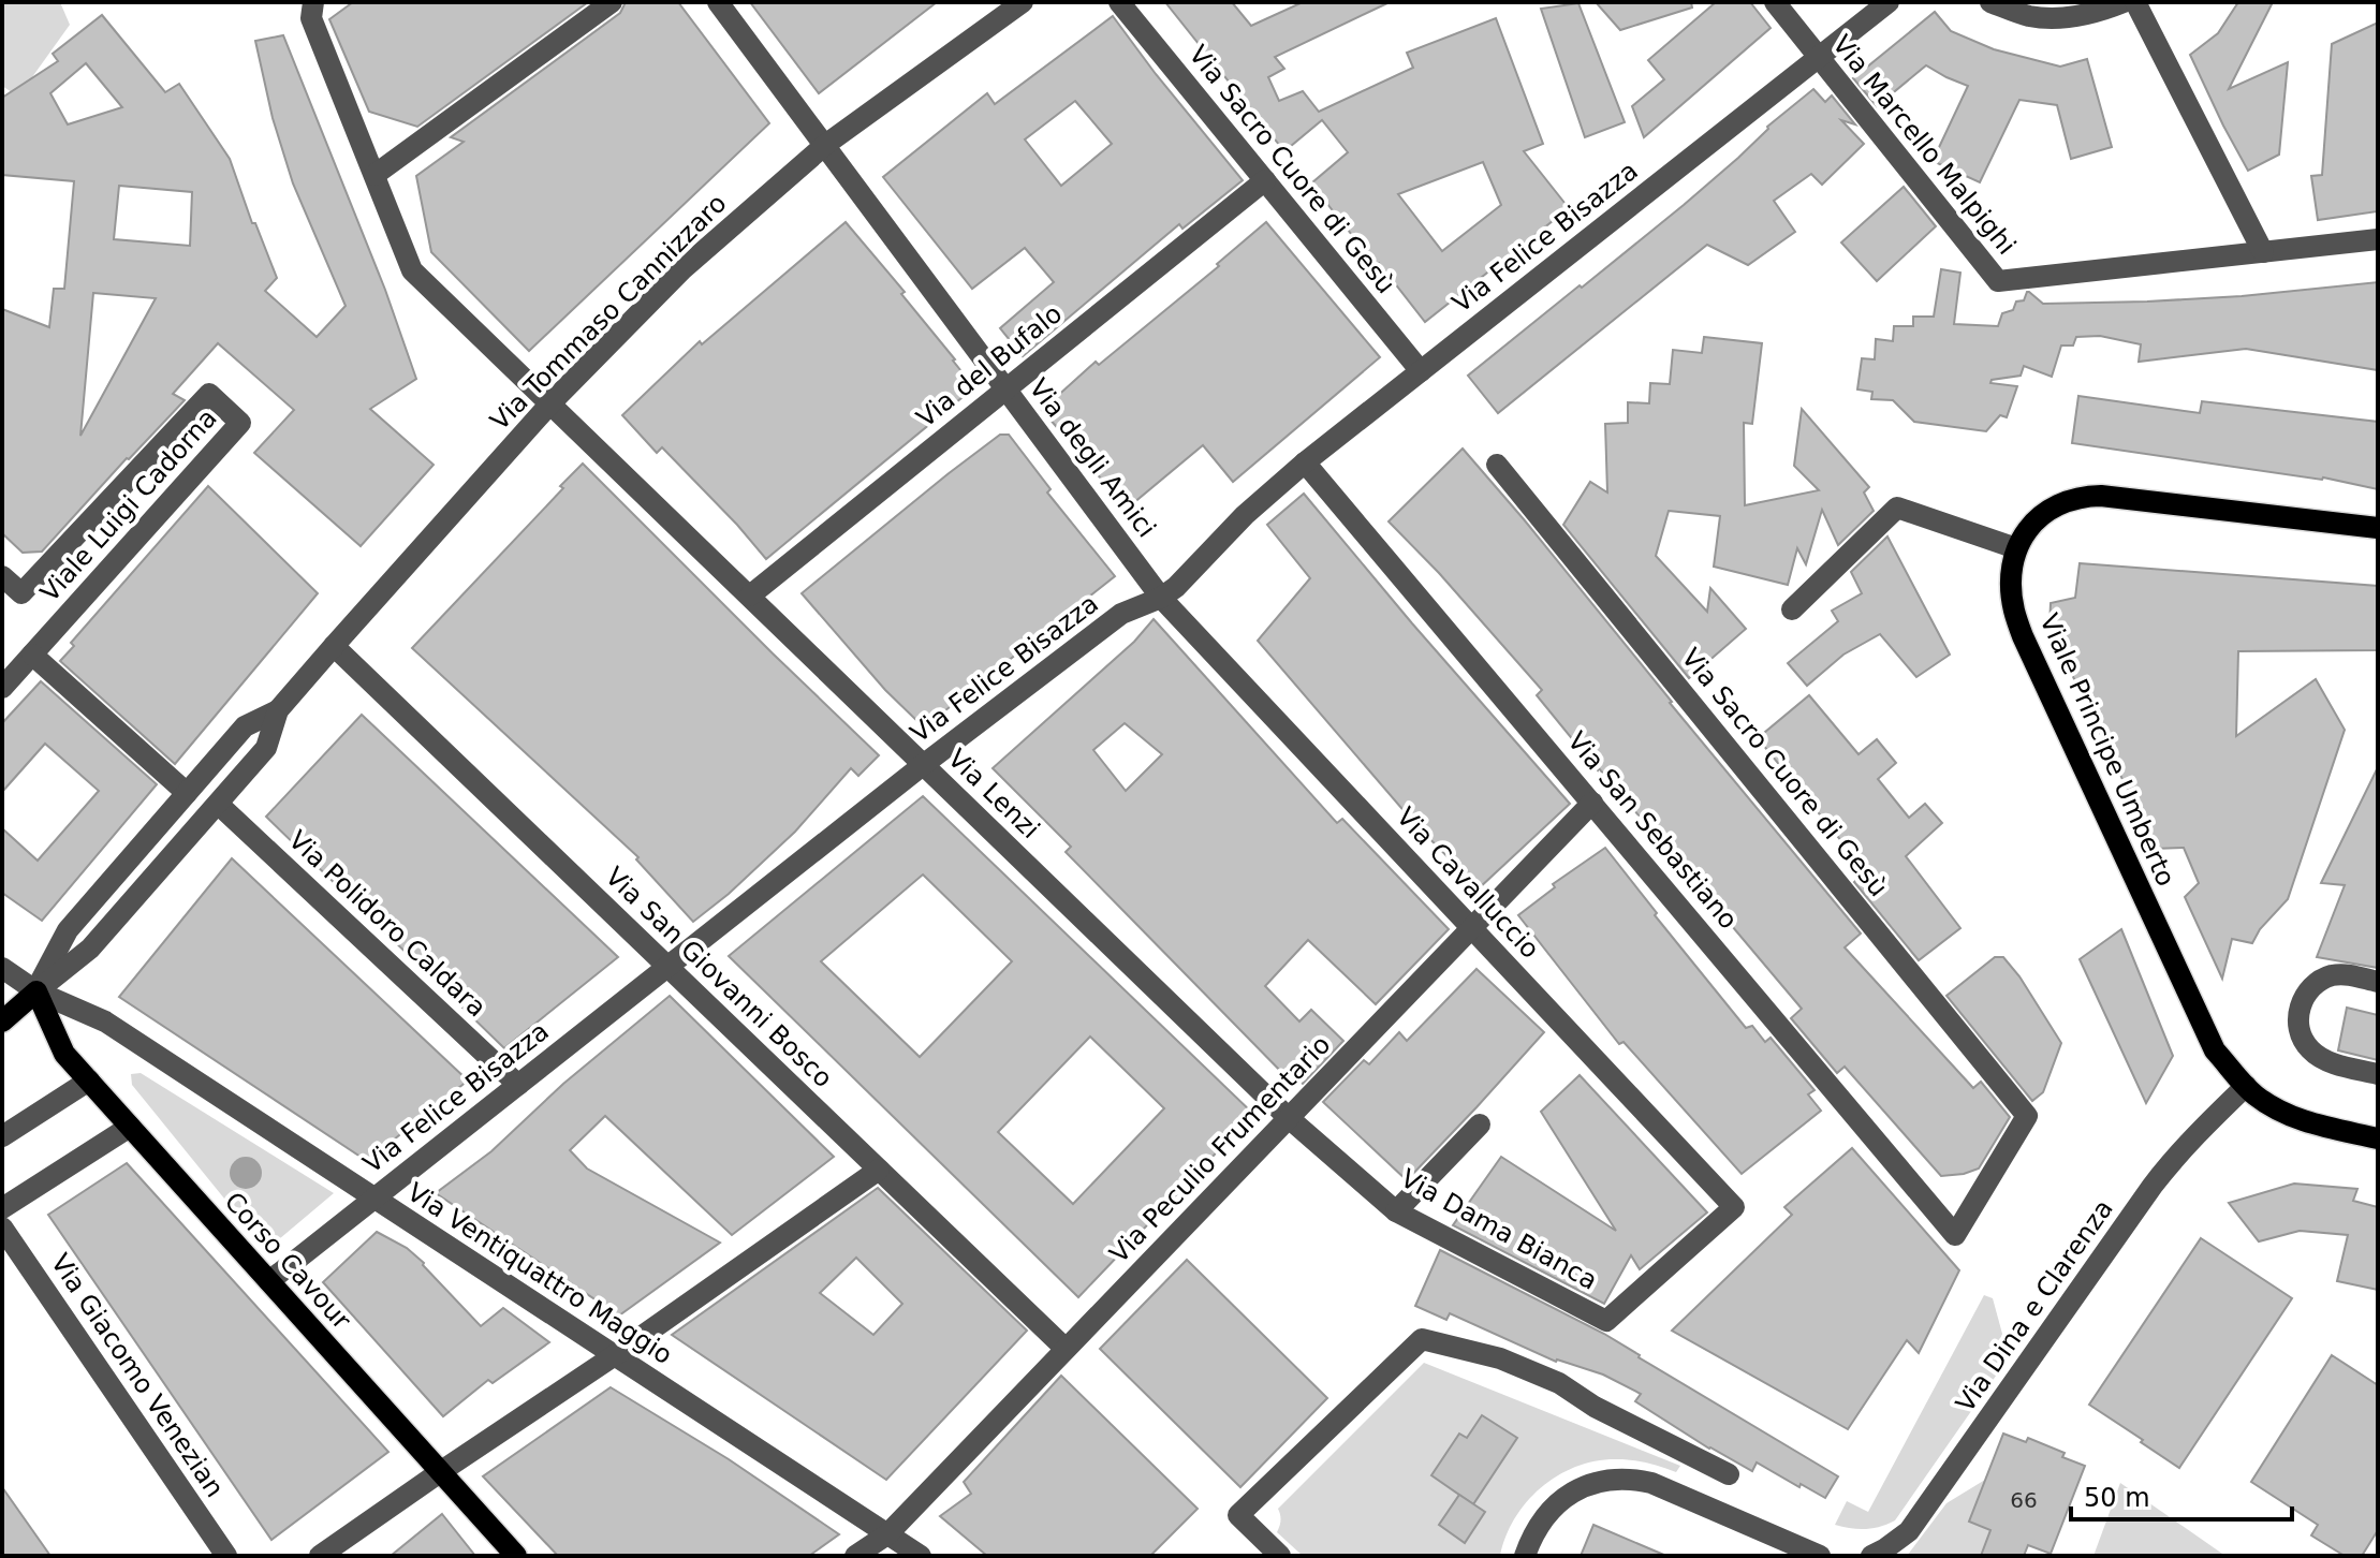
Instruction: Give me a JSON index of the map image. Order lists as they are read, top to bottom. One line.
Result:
{"streets":{"main road":["Via Tommaso Cannizzaro","Viale Principe Umberto","Corso Cavour"],"street":["Via Marcello Malpighi","Via Sacro Cuore di Gesù","Via Felice Bisazza","Via del Bufalo","Via degli Amici","Viale Luigi Cadorna","Via Lenzi","Via San Sebastiano","Via Cavalluccio","Via Polidoro Caldara","Via San Giovanni Bosco","Via Peculio Frumentario","Via Dama Bianca","Via Ventiquattro Maggio","Via Dina e Clarenza","Via Giacomo Venezian"]},"crossings":[["Via Marcello Malpighi","Via Felice Bisazza"],["Via Sacro Cuore di Gesù","Via Felice Bisazza"],["Via Sacro Cuore di Gesù","Via del Bufalo"],["Via Sacro Cuore di Gesù","Via San Sebastiano"],["Via Felice Bisazza","Via degli Amici"],["Via Felice Bisazza","Via Lenzi"],["Via Felice Bisazza","Via San Sebastiano"],["Via Felice Bisazza","Via Cavalluccio"],["Via Felice Bisazza","Via Polidoro Caldara"],["Via Felice Bisazza","Via San Giovanni Bosco"],["Via Felice Bisazza","Corso Cavour"],["Via Felice Bisazza","Via Ventiquattro Maggio"],["Via Tommaso Cannizzaro","Via degli Amici"],["Via Tommaso Cannizzaro","Via Lenzi"],["Via Tommaso Cannizzaro","Via Polidoro Caldara"],["Via Tommaso Cannizzaro","Via San Giovanni Bosco"],["Via Tommaso Cannizzaro","Corso Cavour"],["Via Tommaso Cannizzaro","Via Ventiquattro Maggio"],["Via del Bufalo","Via degli Amici"],["Via del Bufalo","Via Lenzi"],["Via degli Amici","Via Cavalluccio"],["Viale Principe Umberto","Via Dina e Clarenza"],["Via Lenzi","Via Peculio Frumentario"],["Via Lenzi","Via Dama Bianca"],["Via San Sebastiano","Via Peculio Frumentario"],["Via Cavalluccio","Via Peculio Frumentario"],["Via Cavalluccio","Via Dama Bianca"],["Via San Giovanni Bosco","Via Peculio Frumentario"],["Via Peculio Frumentario","Via Dama Bianca"],["Via Peculio Frumentario","Via Ventiquattro Maggio"],["Corso Cavour","Via Ventiquattro Maggio"]],"house_numbers":["66"],"scale_bar":"50 m"}
